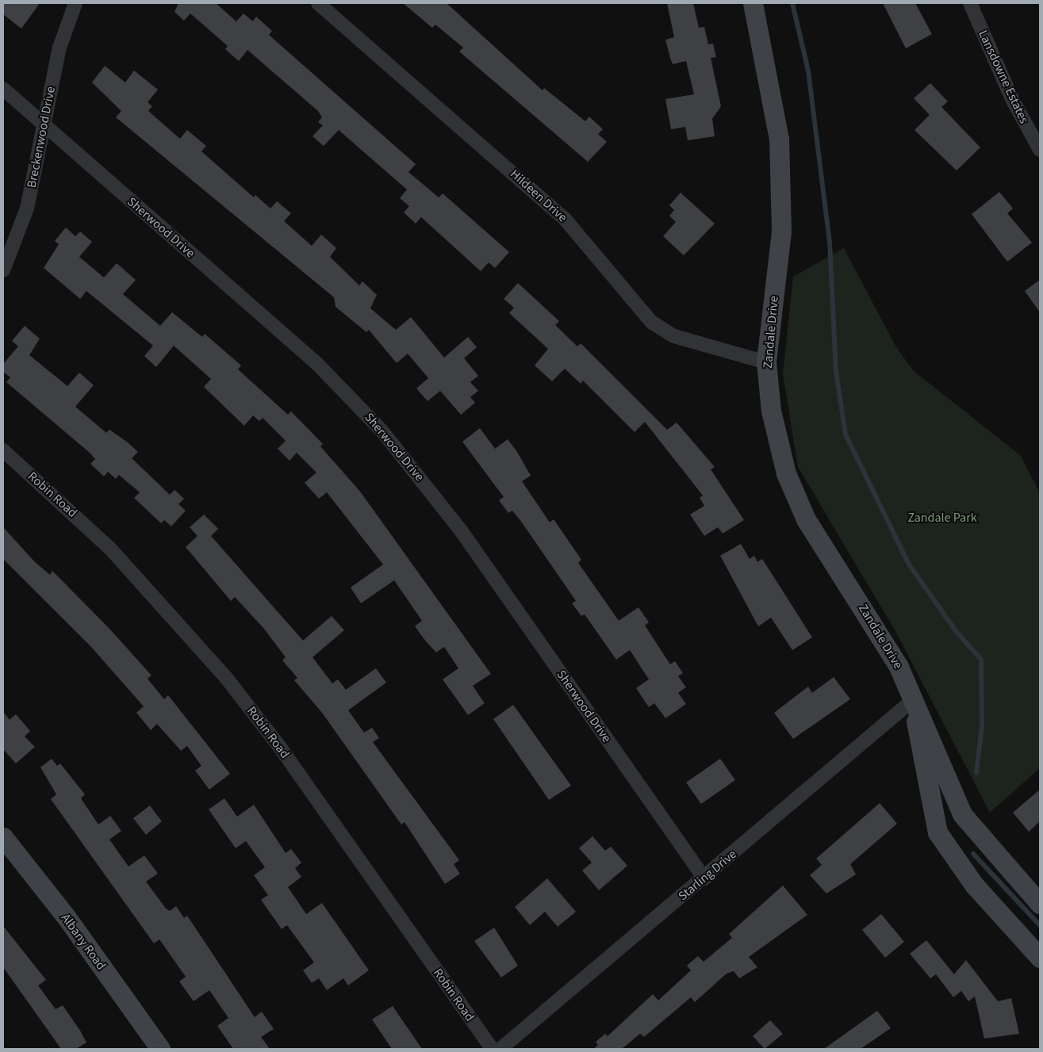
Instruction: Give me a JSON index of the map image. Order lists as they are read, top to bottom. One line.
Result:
{"streets":{"street":["Lansdowne Estates","Breckenwood Drive","Hildeen Drive","Sherwood Drive","Zandale Drive","Robin Road","Starling Drive","Albany Road"]},"crossings":[["Breckenwood Drive","Sherwood Drive"],["Hildeen Drive","Zandale Drive"],["Sherwood Drive","Starling Drive"],["Zandale Drive","Starling Drive"]],"parks":["Zandale Park"]}
